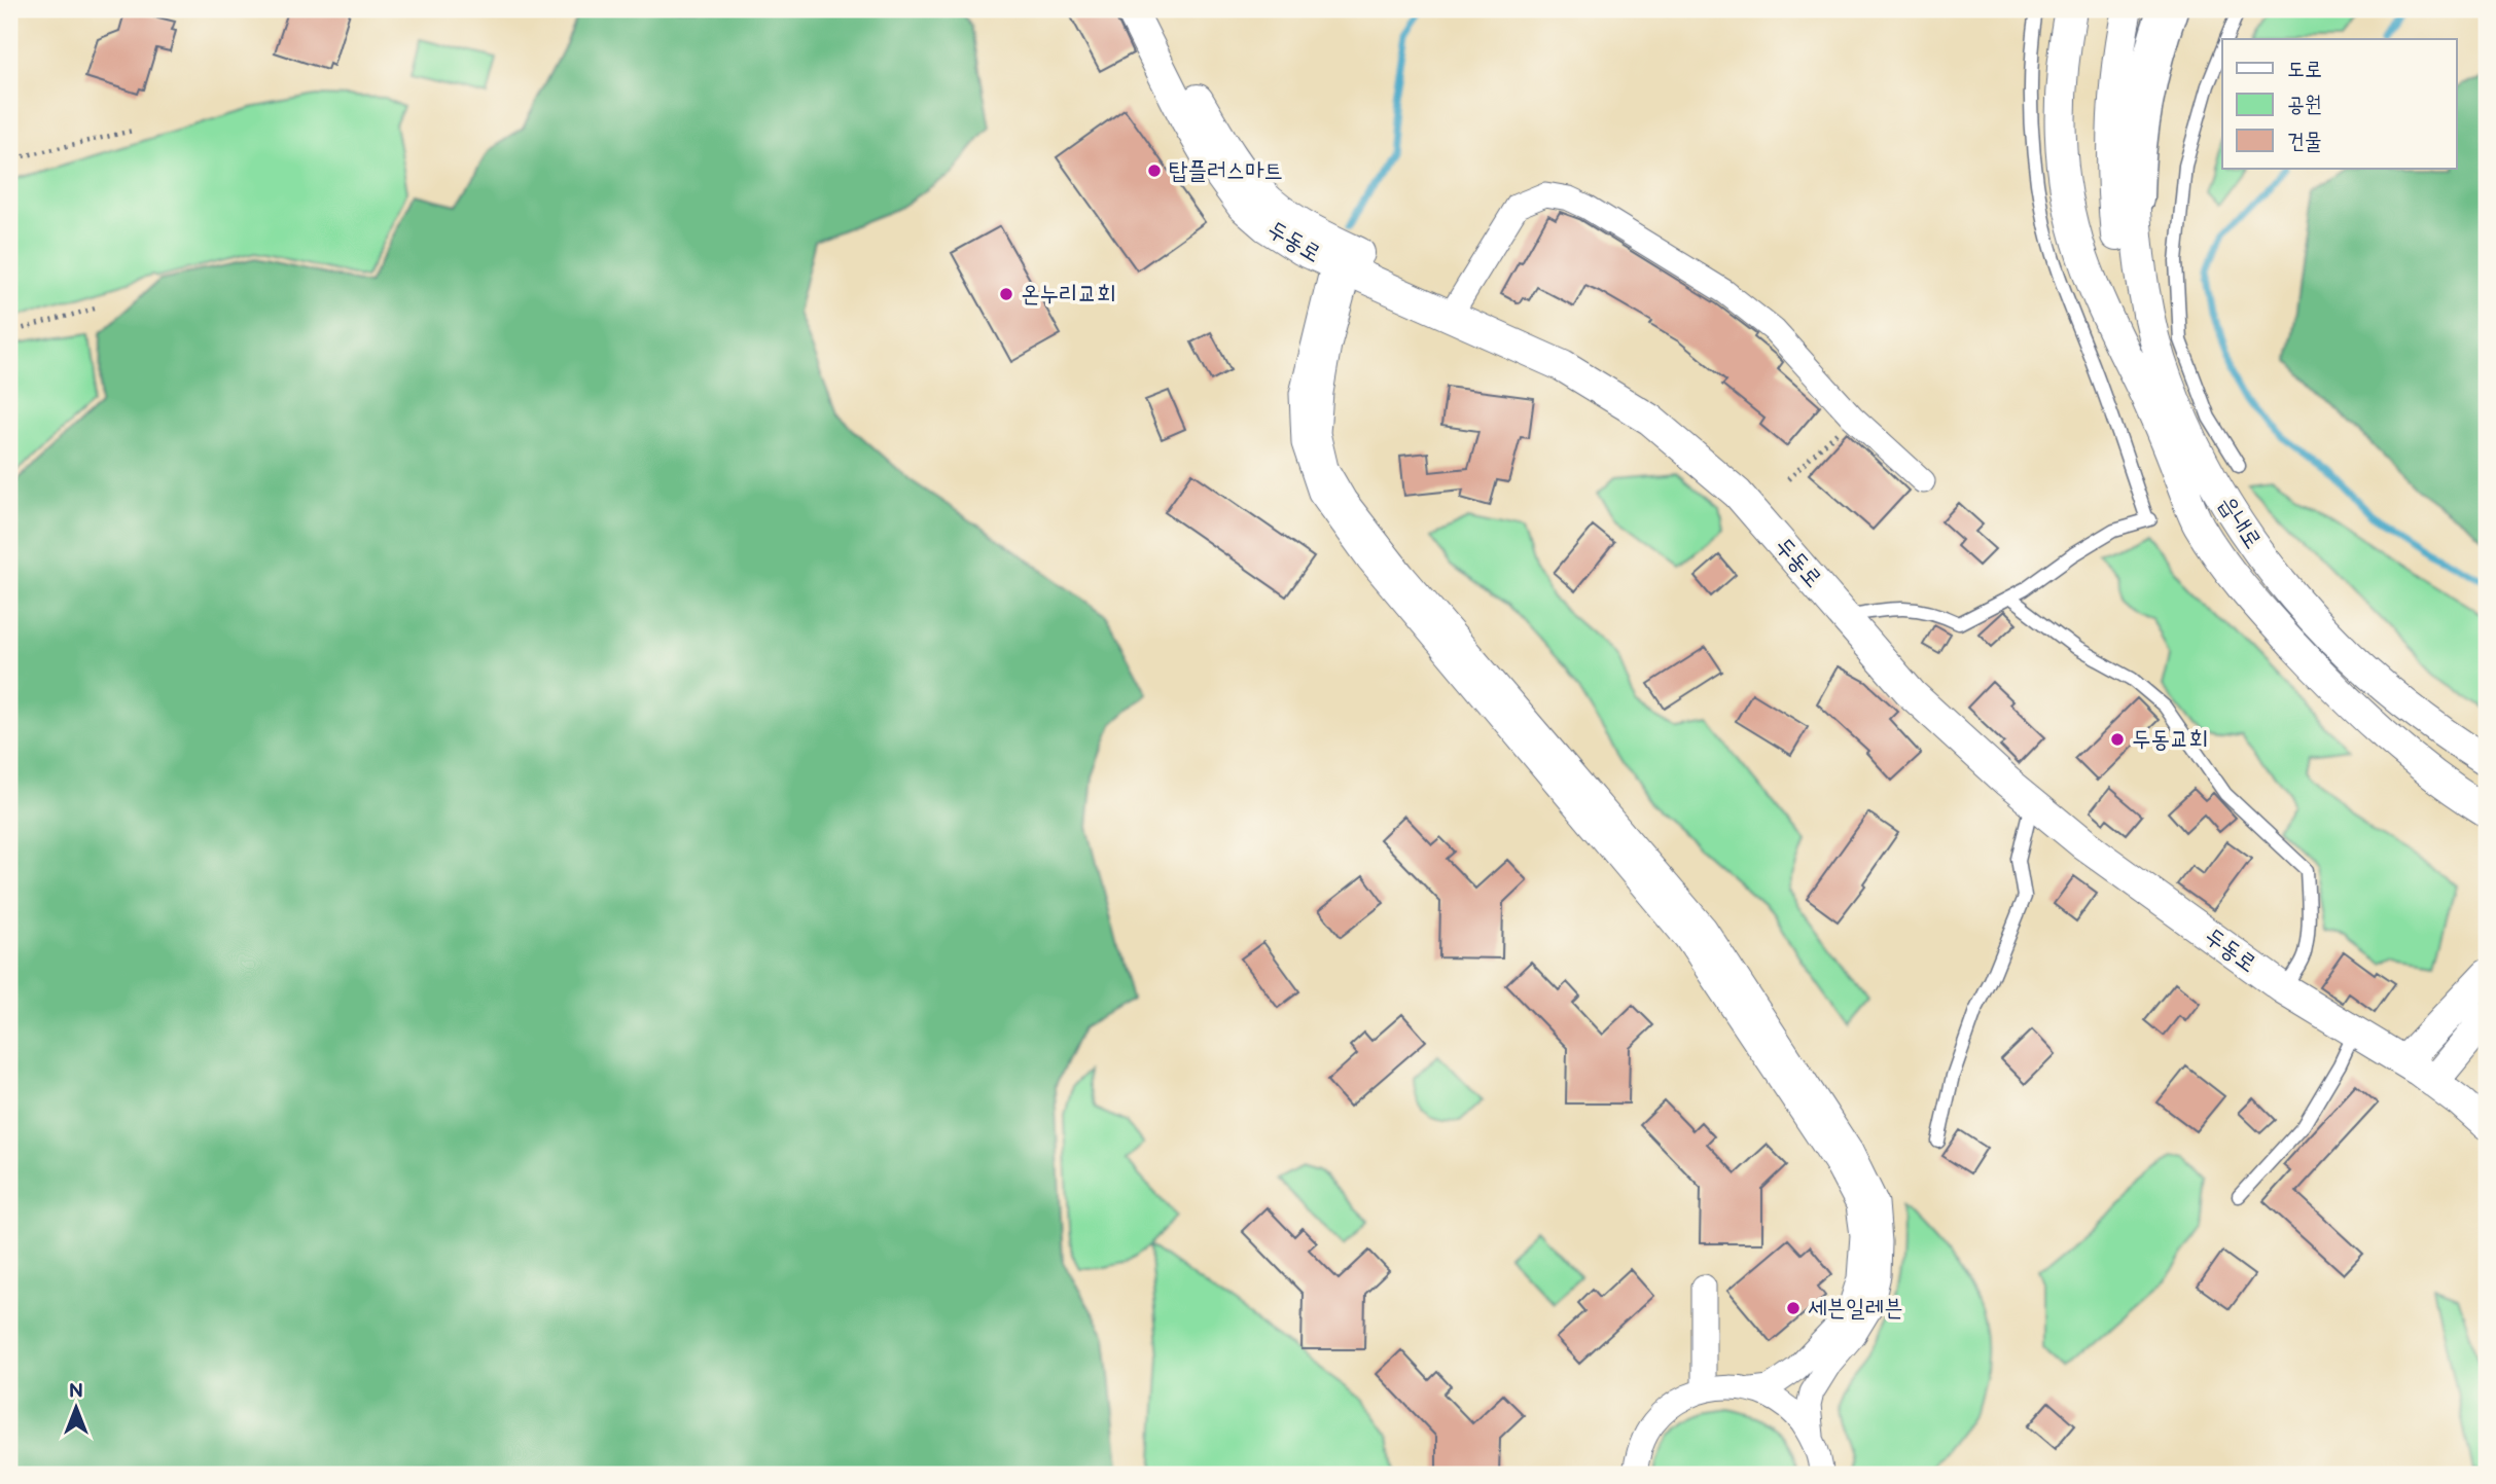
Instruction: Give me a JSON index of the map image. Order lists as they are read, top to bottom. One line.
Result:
{"streets":{"street":["두동로","읍내로"]},"places":["탑플러스마트","온누리교회","두동교회","세븐일레븐"],"legend":["도로","공원","건물"],"north":"top"}
